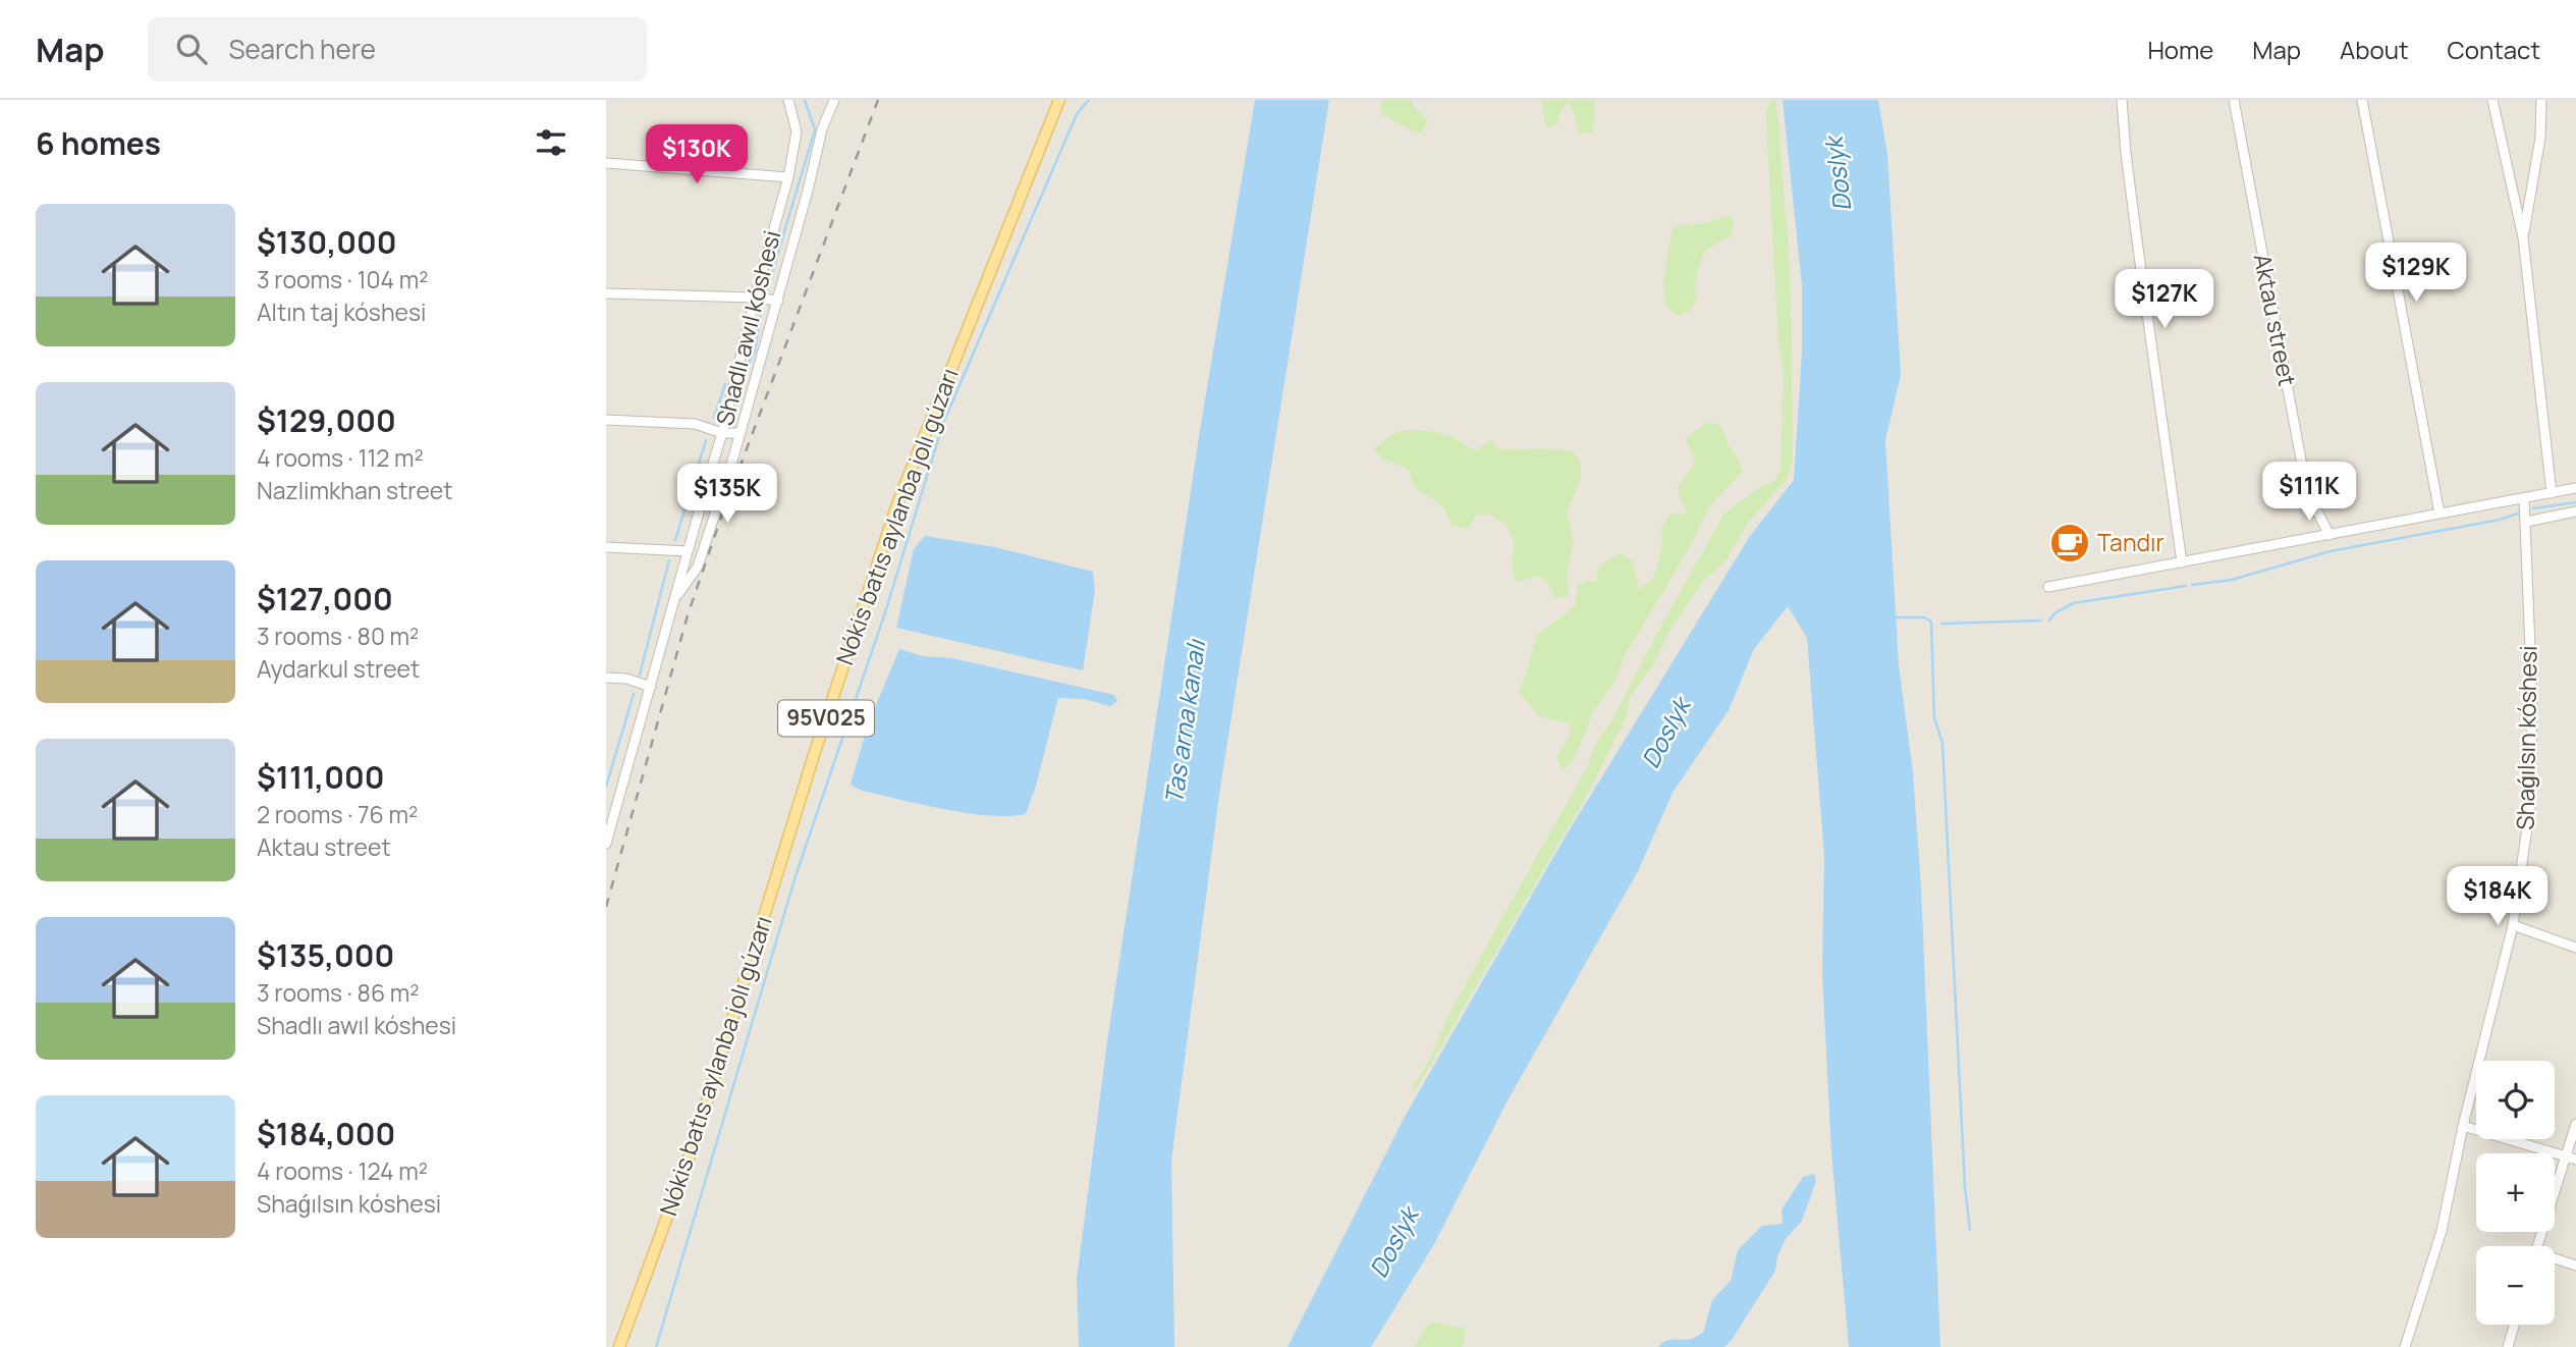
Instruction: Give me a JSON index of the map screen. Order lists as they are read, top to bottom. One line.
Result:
{"streets":{"main road":["Nókis batıs aylanba jolı gúzarı","95V025"],"street":["Aktau street","Shadlı awıl kóshesi","Shaǵılsın kóshesi"]},"water":["Doslyk","Tas arna kanalı"],"places":{"cafe":["Tandır"]},"page":{"header":"Map","search":"Search here","nav":["Home","Map","About","Contact"],"heading":"6 homes","price":["$130K","$129K","$127K","$111K","$135K","$184K"],"list":[{"name":"$130,000","note":"3 rooms · 104 m² · Altın taj kóshesi"},{"name":"$129,000","note":"4 rooms · 112 m² · Nazlimkhan street"},{"name":"$127,000","note":"3 rooms · 80 m² · Aydarkul street"},{"name":"$111,000","note":"2 rooms · 76 m² · Aktau street"},{"name":"$135,000","note":"3 rooms · 86 m² · Shadlı awıl kóshesi"},{"name":"$184,000","note":"4 rooms · 124 m² · Shaǵılsın kóshesi"}],"map_buttons":["+","−"]}}
